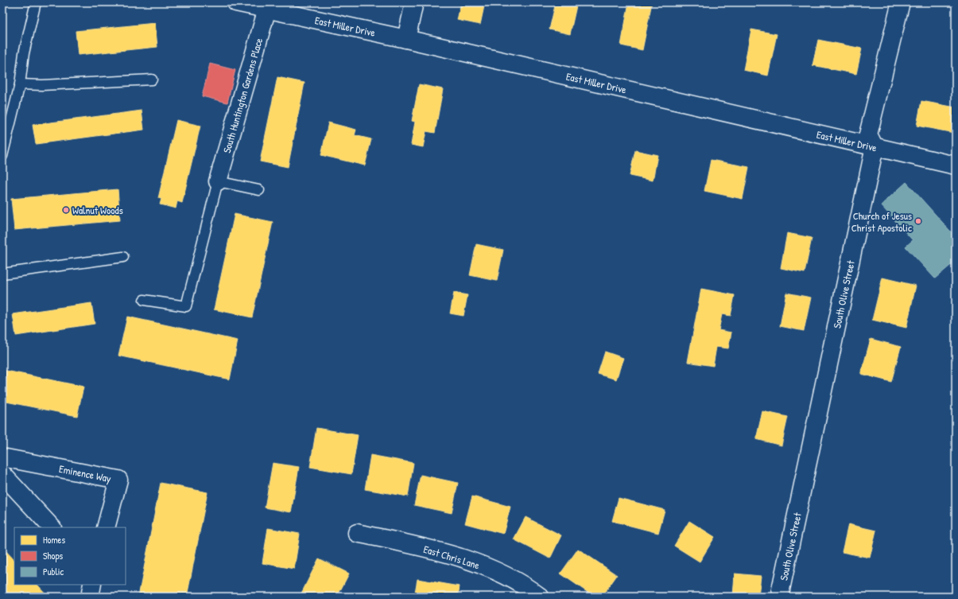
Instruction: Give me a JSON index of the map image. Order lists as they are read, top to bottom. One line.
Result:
{"streets":{"street":["East Miller Drive","South Huntington Gardens Place","South Olive Street","Eminence Way","East Chris Lane"]},"crossings":[["East Miller Drive","South Huntington Gardens Place"],["East Miller Drive","South Olive Street"]],"places":["Walnut Woods","Church of Jesus Christ Apostolic"],"legend":["Homes","Shops","Public"]}
